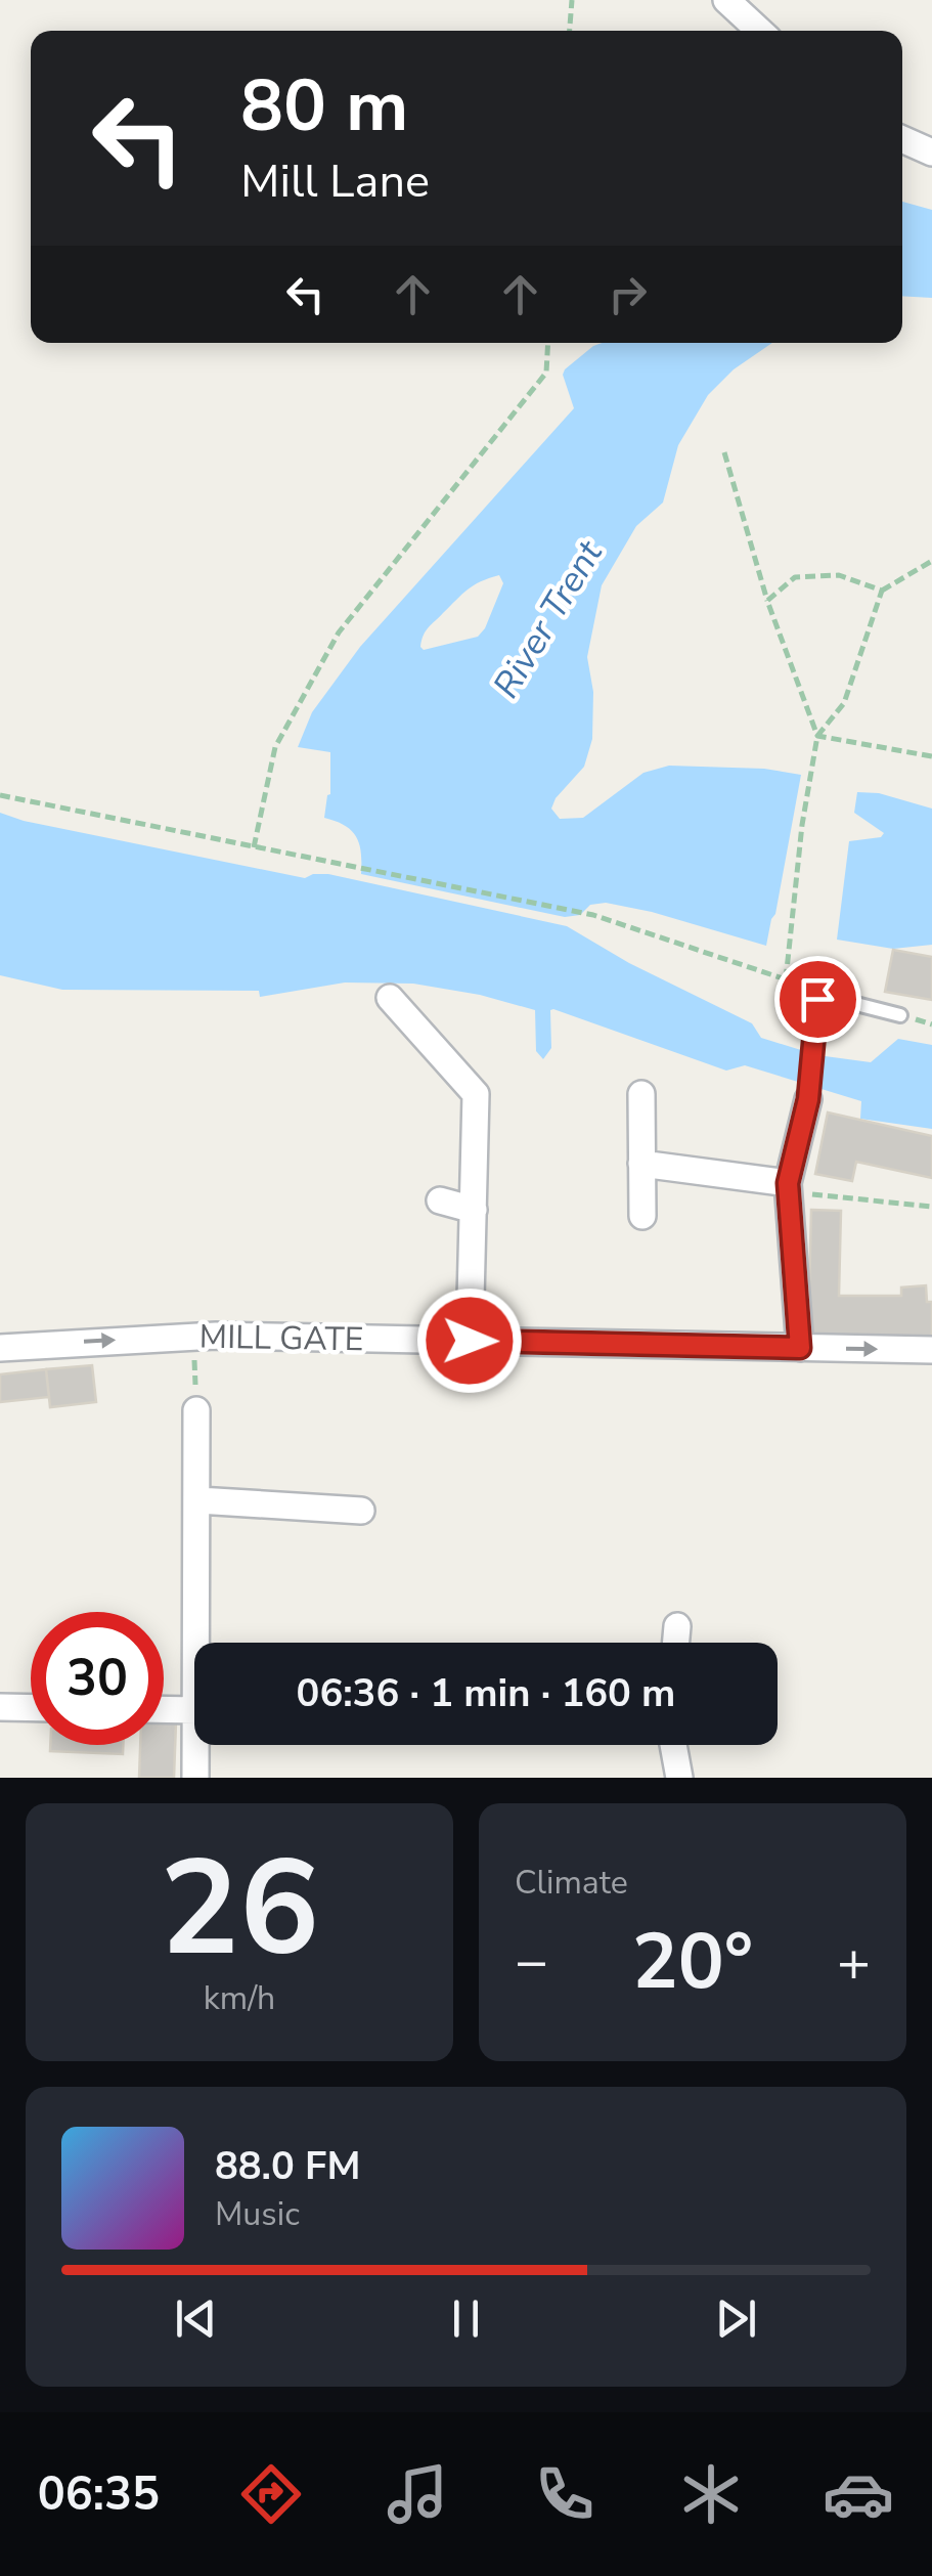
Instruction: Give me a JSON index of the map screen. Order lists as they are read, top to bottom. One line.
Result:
{"streets":{"street":["MILL GATE"]},"water":["River Trent"],"page":{"turn":["80 m","Mill Lane"],"limit":"30","trip":"06:36 · 1 min · 160 m","tile":[["26","km/h"],"Climate"],"heat":["−","20°","+"],"song":["88.0 FM","Music"],"tabs":"06:35"}}
